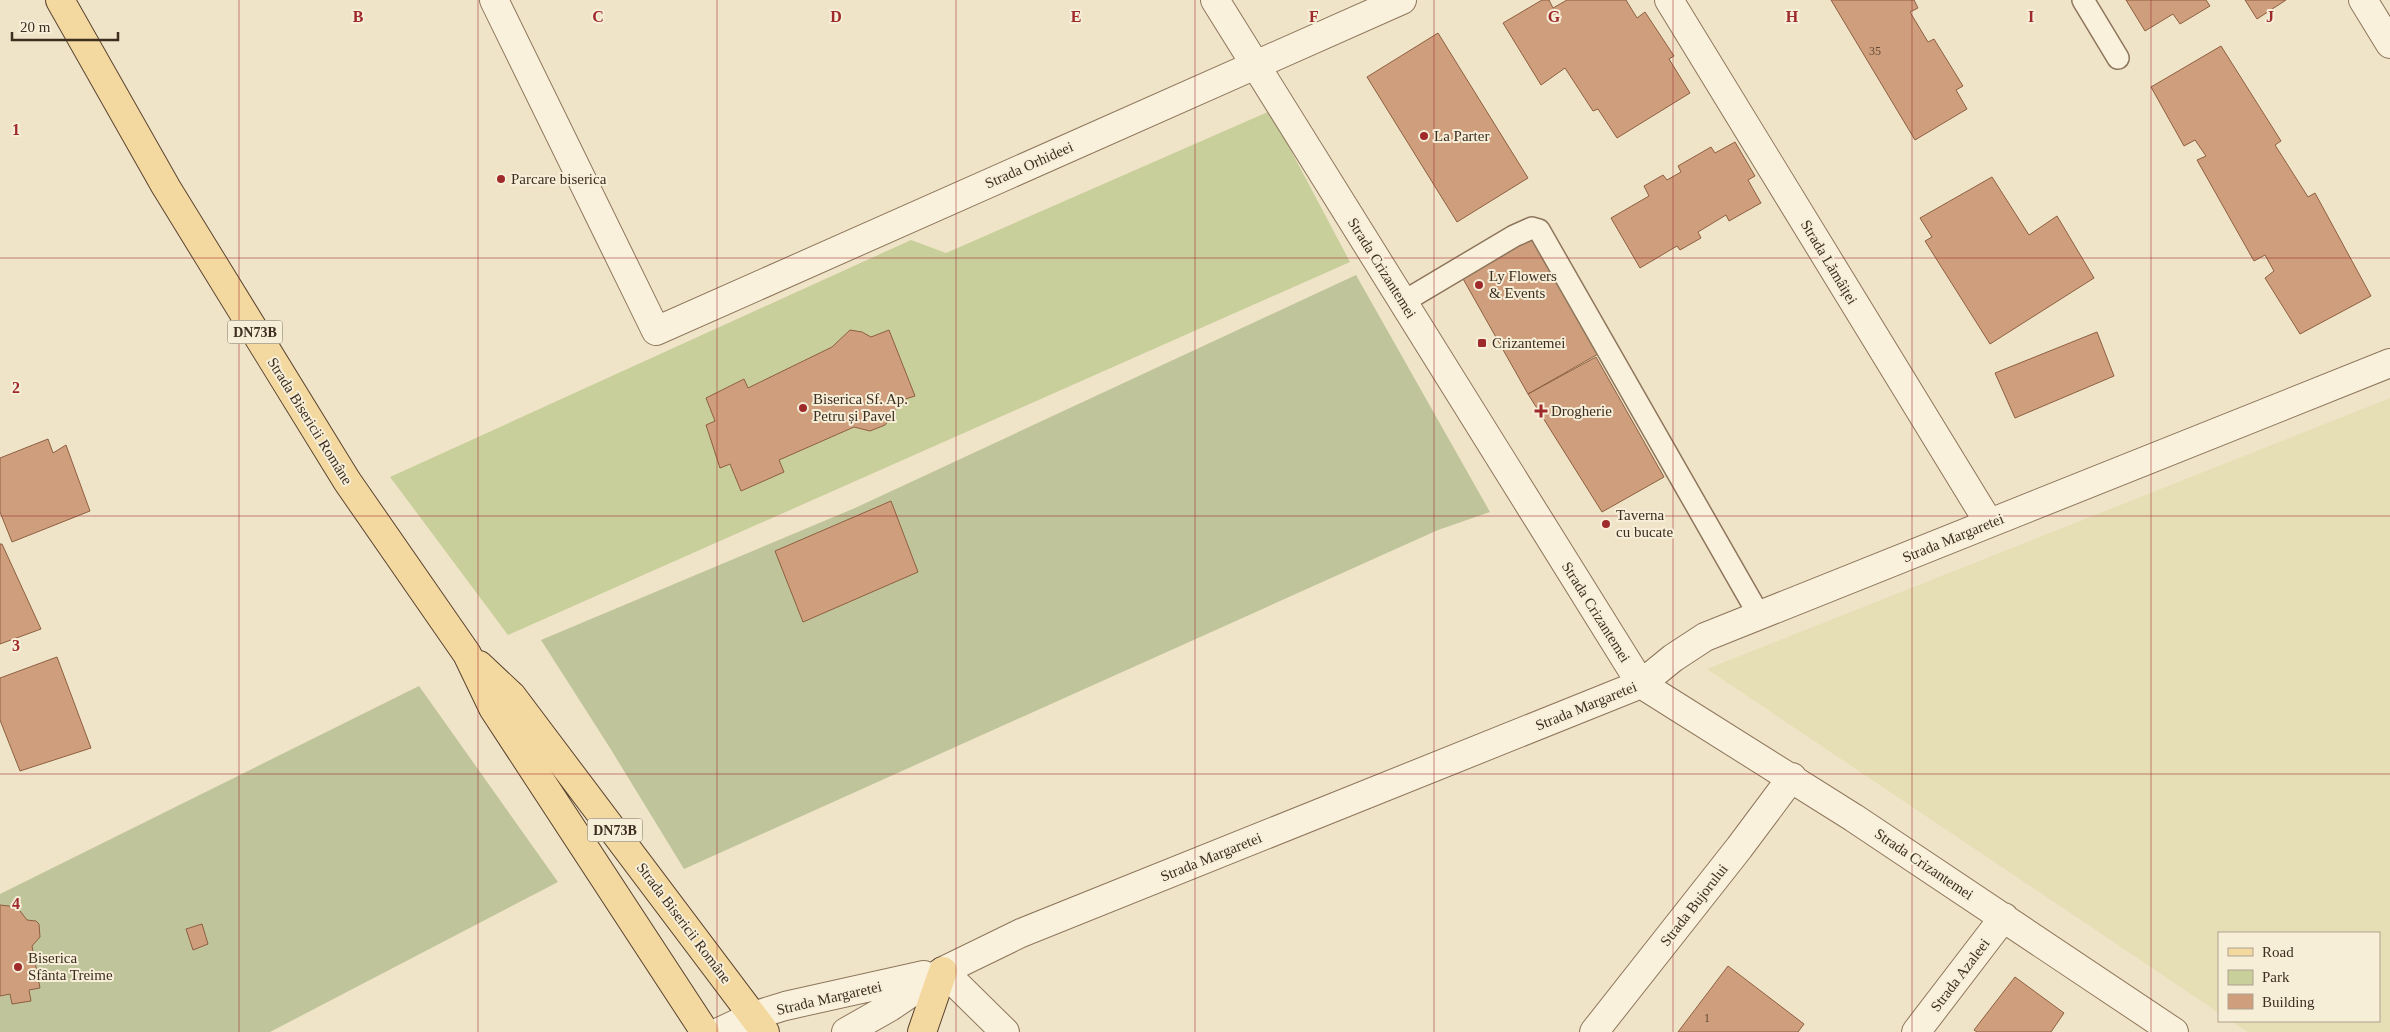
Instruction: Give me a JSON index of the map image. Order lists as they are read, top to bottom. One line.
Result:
{"streets":{"main road":["DN73B","Strada Bisericii Române"],"street":["Strada Orhideei","Strada Lămâiței","Strada Crizantemei","Strada Margaretei","Strada Bujorului","Strada Azaleei"]},"crossings":[["Strada Orhideei","Strada Crizantemei"],["Strada Lămâiței","Strada Margaretei"],["Strada Crizantemei","Strada Margaretei"],["Strada Crizantemei","Strada Bujorului"],["Strada Crizantemei","Strada Azaleei"],["Strada Bisericii Române","Strada Margaretei"]],"places":{"other":["La Parter","Parcare biserica","Ly Flowers & Events","Biserica Sf. Ap. Petru și Pavel","Taverna cu bucate","Biserica Sfânta Treime"],"transit":["Crizantemei"],"health":["Drogherie"]},"house_numbers":["35","1"],"legend":["Road","Park","Building"],"scale_bar":"20 m","grid":{"columns":["B","C","D","E","F","G","H","I","J"],"rows":["1","2","3","4"]}}
